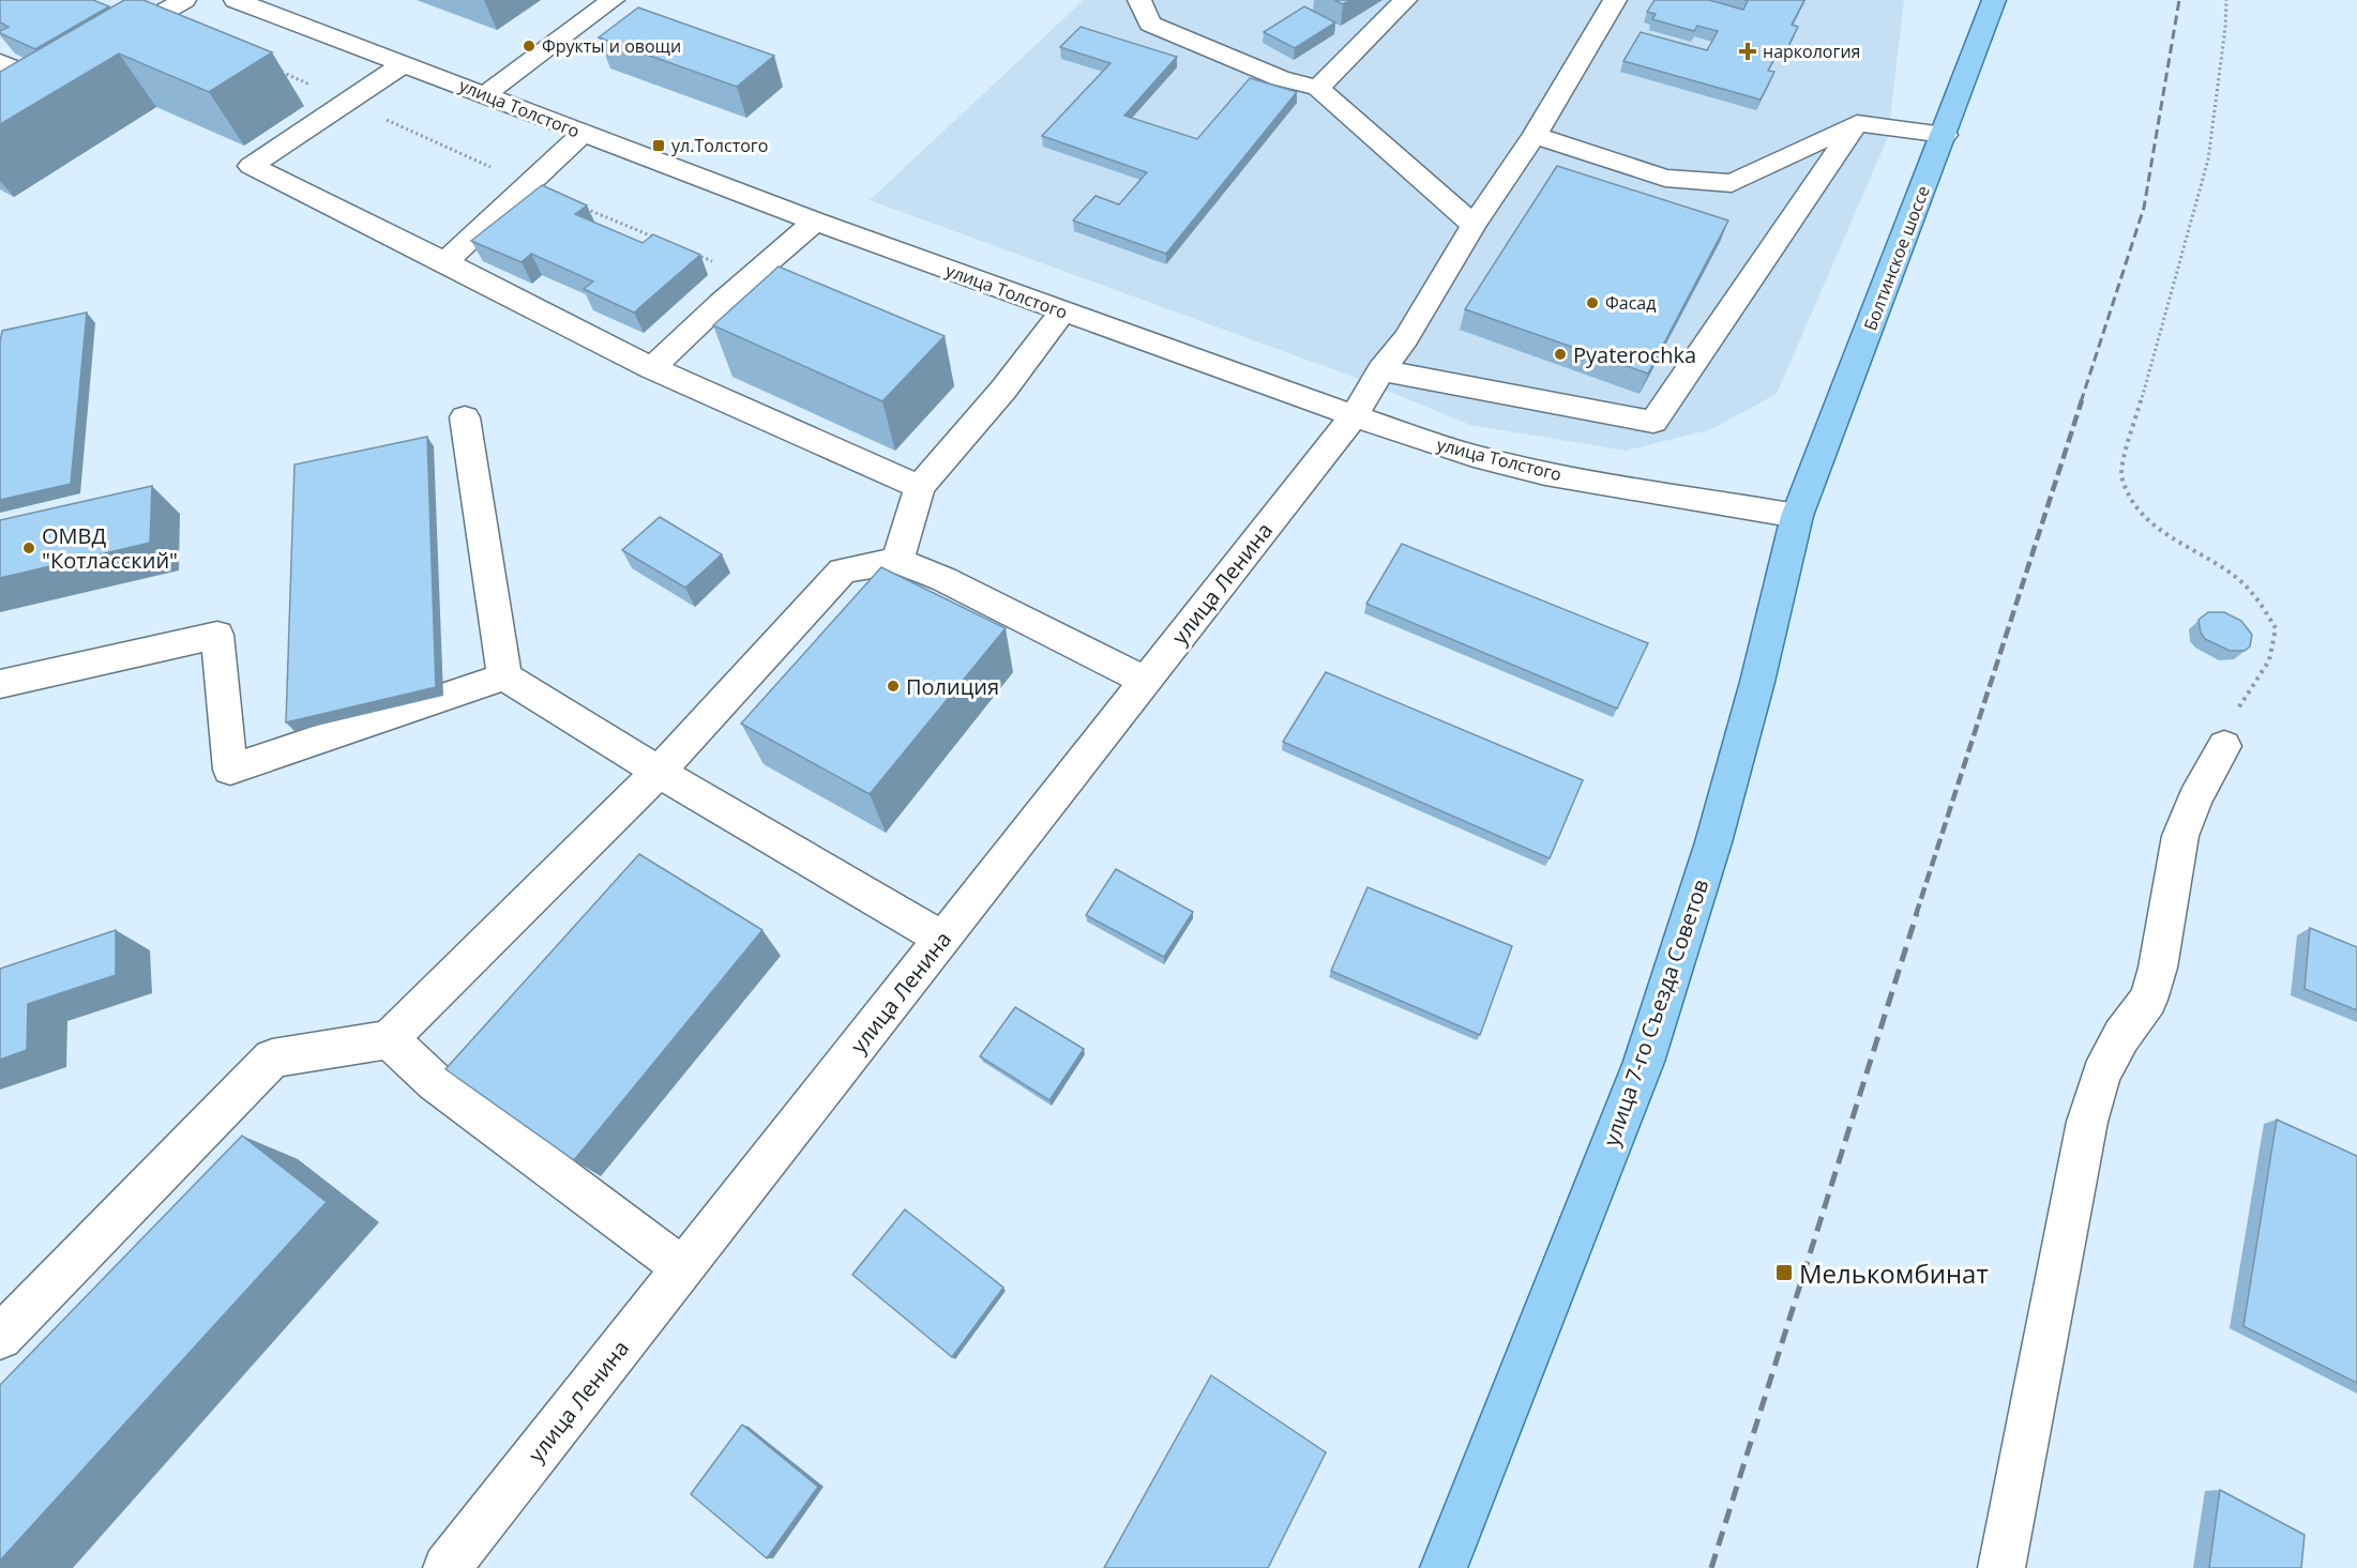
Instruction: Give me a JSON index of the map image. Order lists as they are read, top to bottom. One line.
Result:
{"streets":{"main road":["Болтинское шоссе","улица 7-го Съезда Советов"],"street":["улица Толстого","улица Ленина"]},"crossings":[["улица Толстого","Болтинское шоссе"],["улица Толстого","улица Ленина"],["улица Толстого","улица 7-го Съезда Советов"],["Болтинское шоссе","улица 7-го Съезда Советов"]],"places":{"other":["Фрукты и овощи","Фасад","Pyaterochka","ОМВД \"Котласский\"","Полиция"],"health":["наркология"],"transit":["ул.Толстого","Мелькомбинат"]}}
